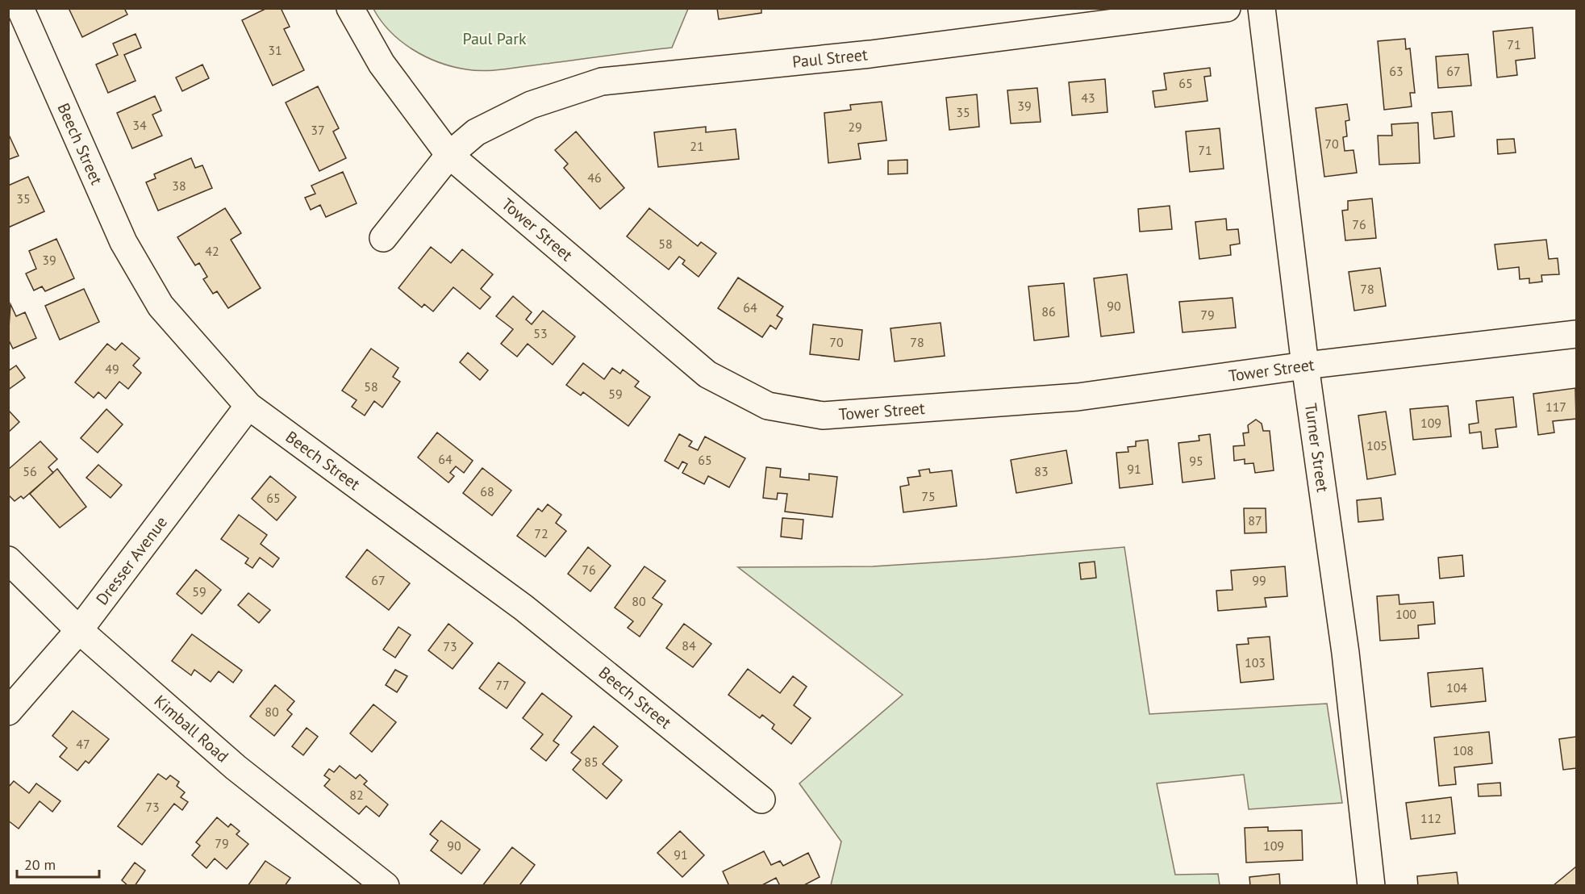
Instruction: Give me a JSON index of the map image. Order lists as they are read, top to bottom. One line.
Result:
{"streets":{"street":["Paul Street","Beech Street","Tower Street","Turner Street","Dresser Avenue","Kimball Road"]},"crossings":[["Paul Street","Tower Street"],["Beech Street","Dresser Avenue"],["Tower Street","Turner Street"],["Dresser Avenue","Kimball Road"]],"parks":["Paul Park"],"house_numbers":["71","31","63","67","65","43","39","35","34","29","37","70","21","71","46","38","35","76","58","42","39","78","90","64","86","79","53","70","78","49","58","59","117","109","105","64","65","95","91","56","83","68","75","65","87","72","76","67","99","59","80","100","84","73","103","77","104","80","47","108","85","82","73","112","79","90","109","91"],"scale_bar":"20 m"}
